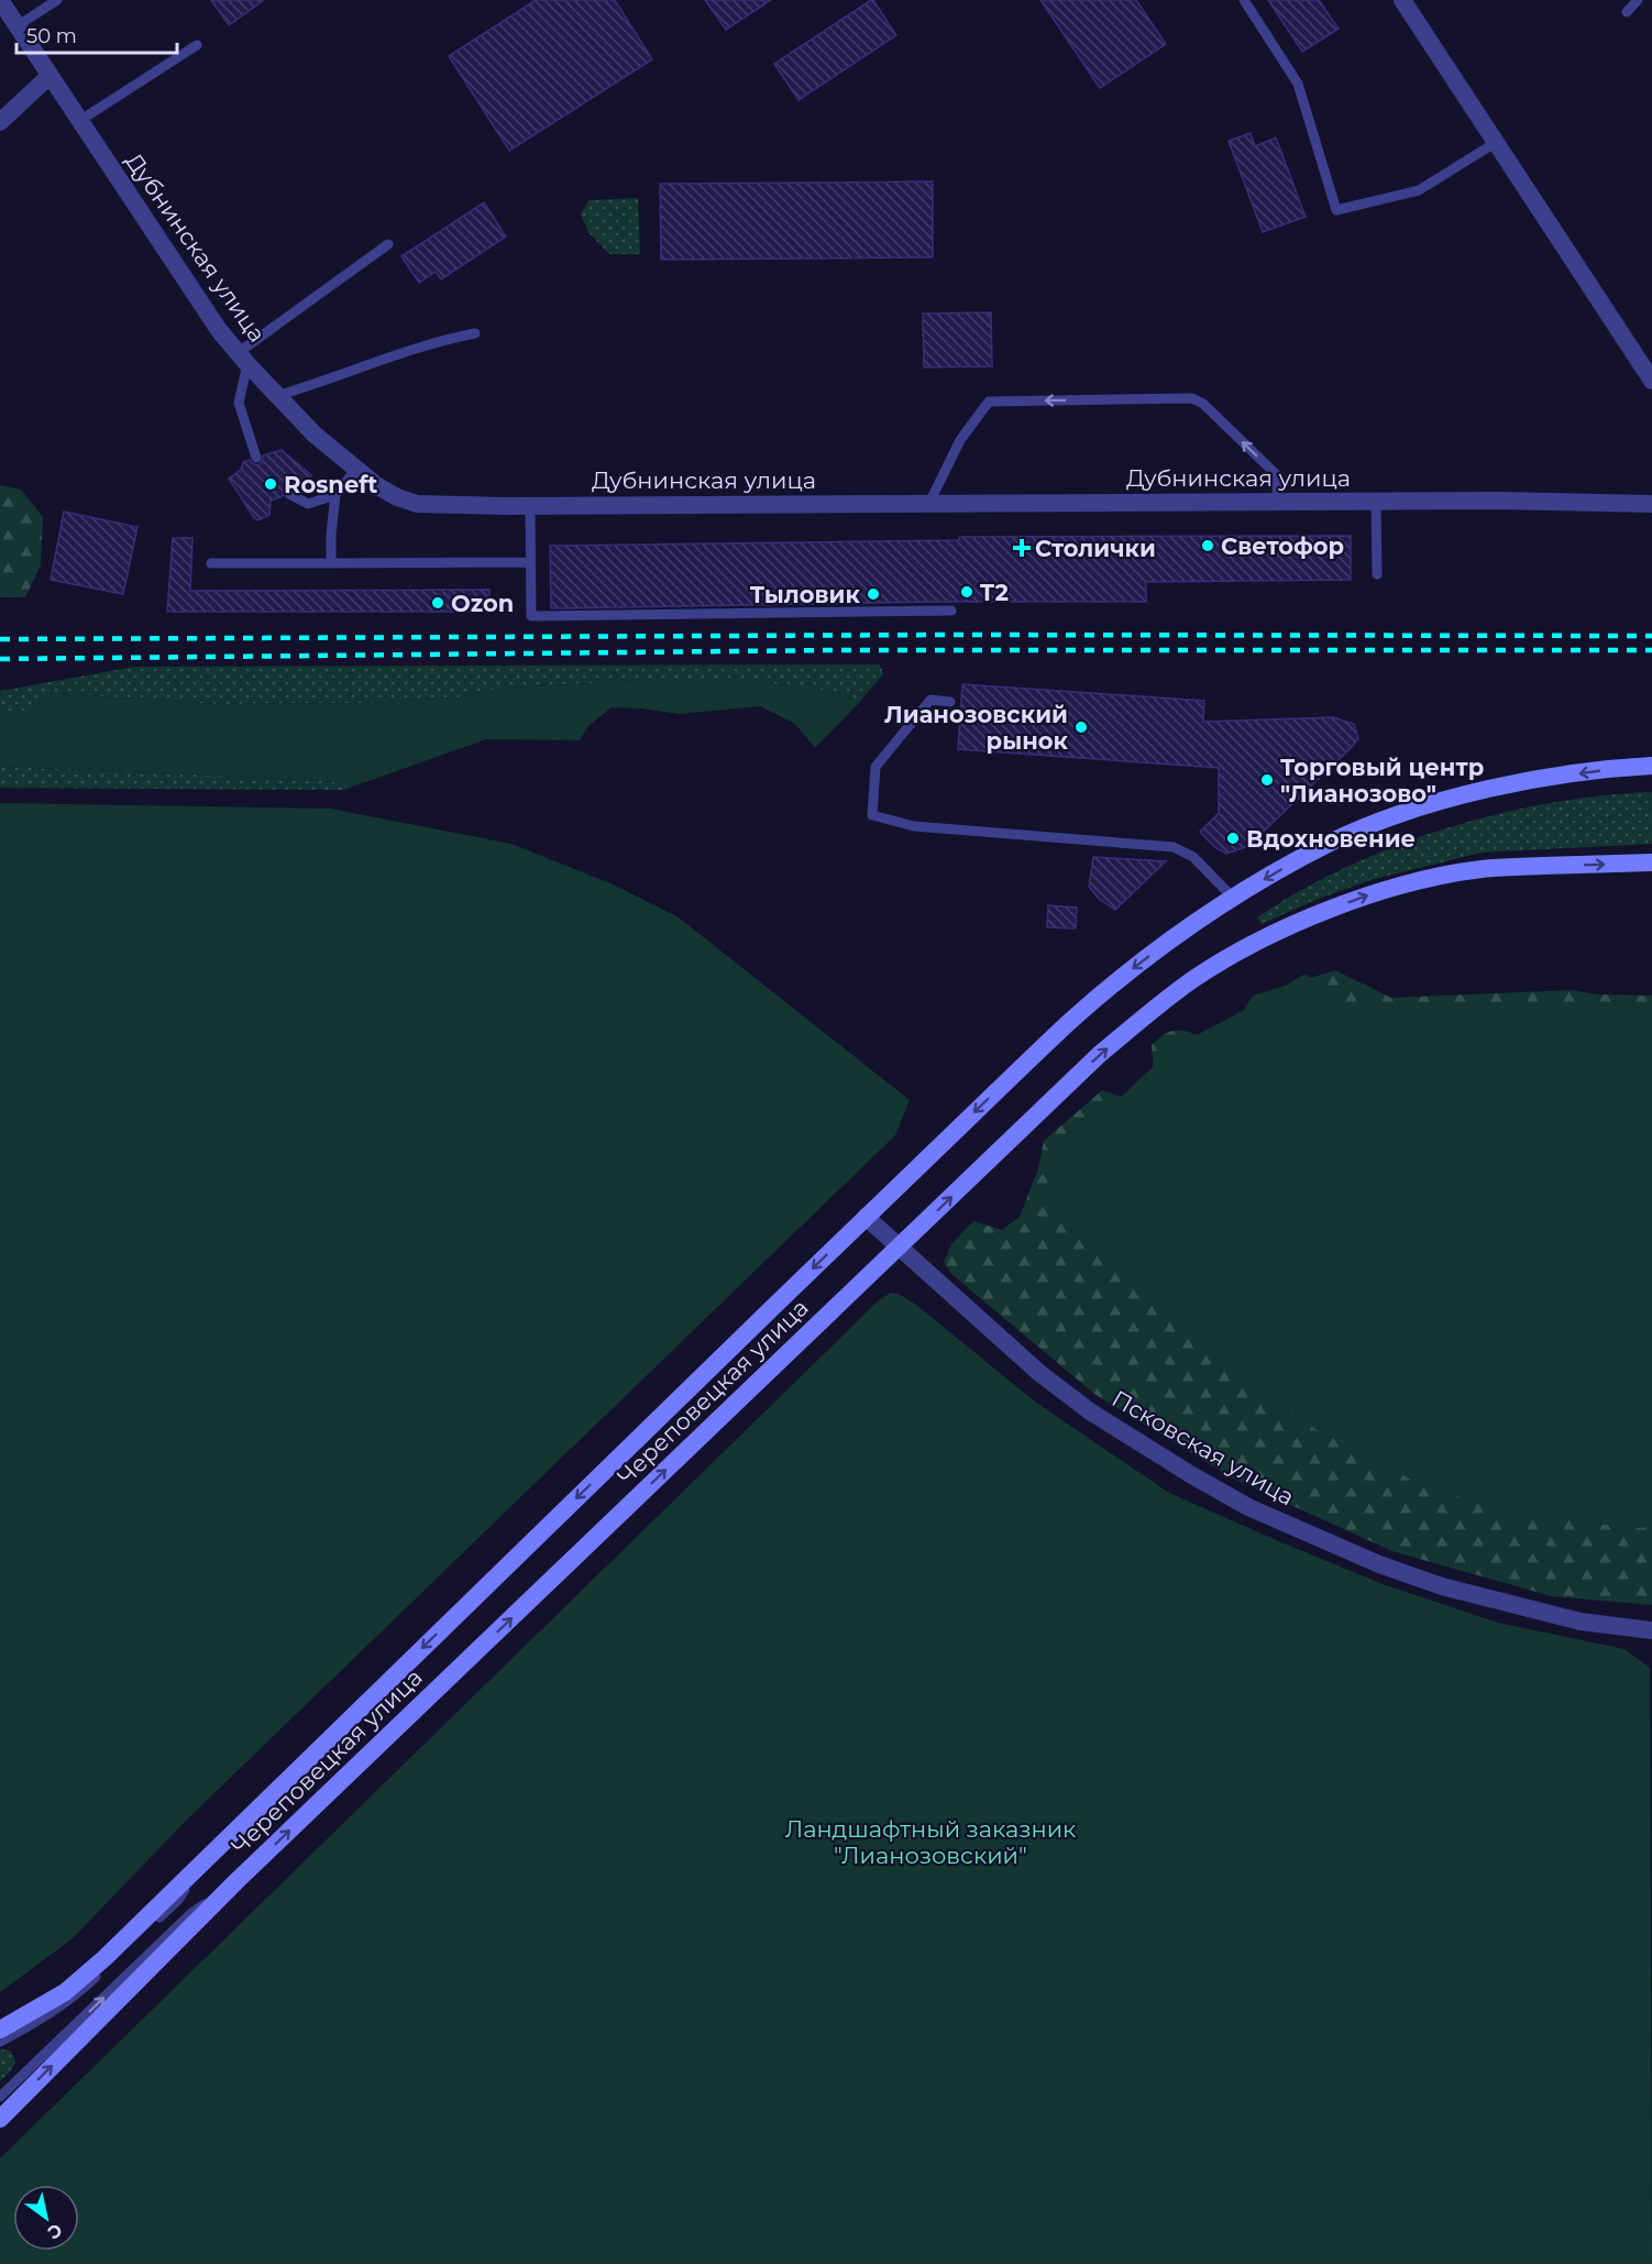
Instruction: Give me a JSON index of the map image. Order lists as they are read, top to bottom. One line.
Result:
{"streets":{"main road":["Череповецкая улица"],"street":["Дубнинская улица","Псковская улица"]},"crossings":[["Череповецкая улица","Псковская улица"]],"parks":["Ландшафтный заказник \"Лианозовский\""],"places":{"other":["Rosneft","Светофор","T2","Тыловик","Ozon","Лианозовский рынок","Торговый центр \"Лианозово\"","Вдохновение"],"health":["Столички"]},"scale_bar":"50 m","north":"bottom right"}
